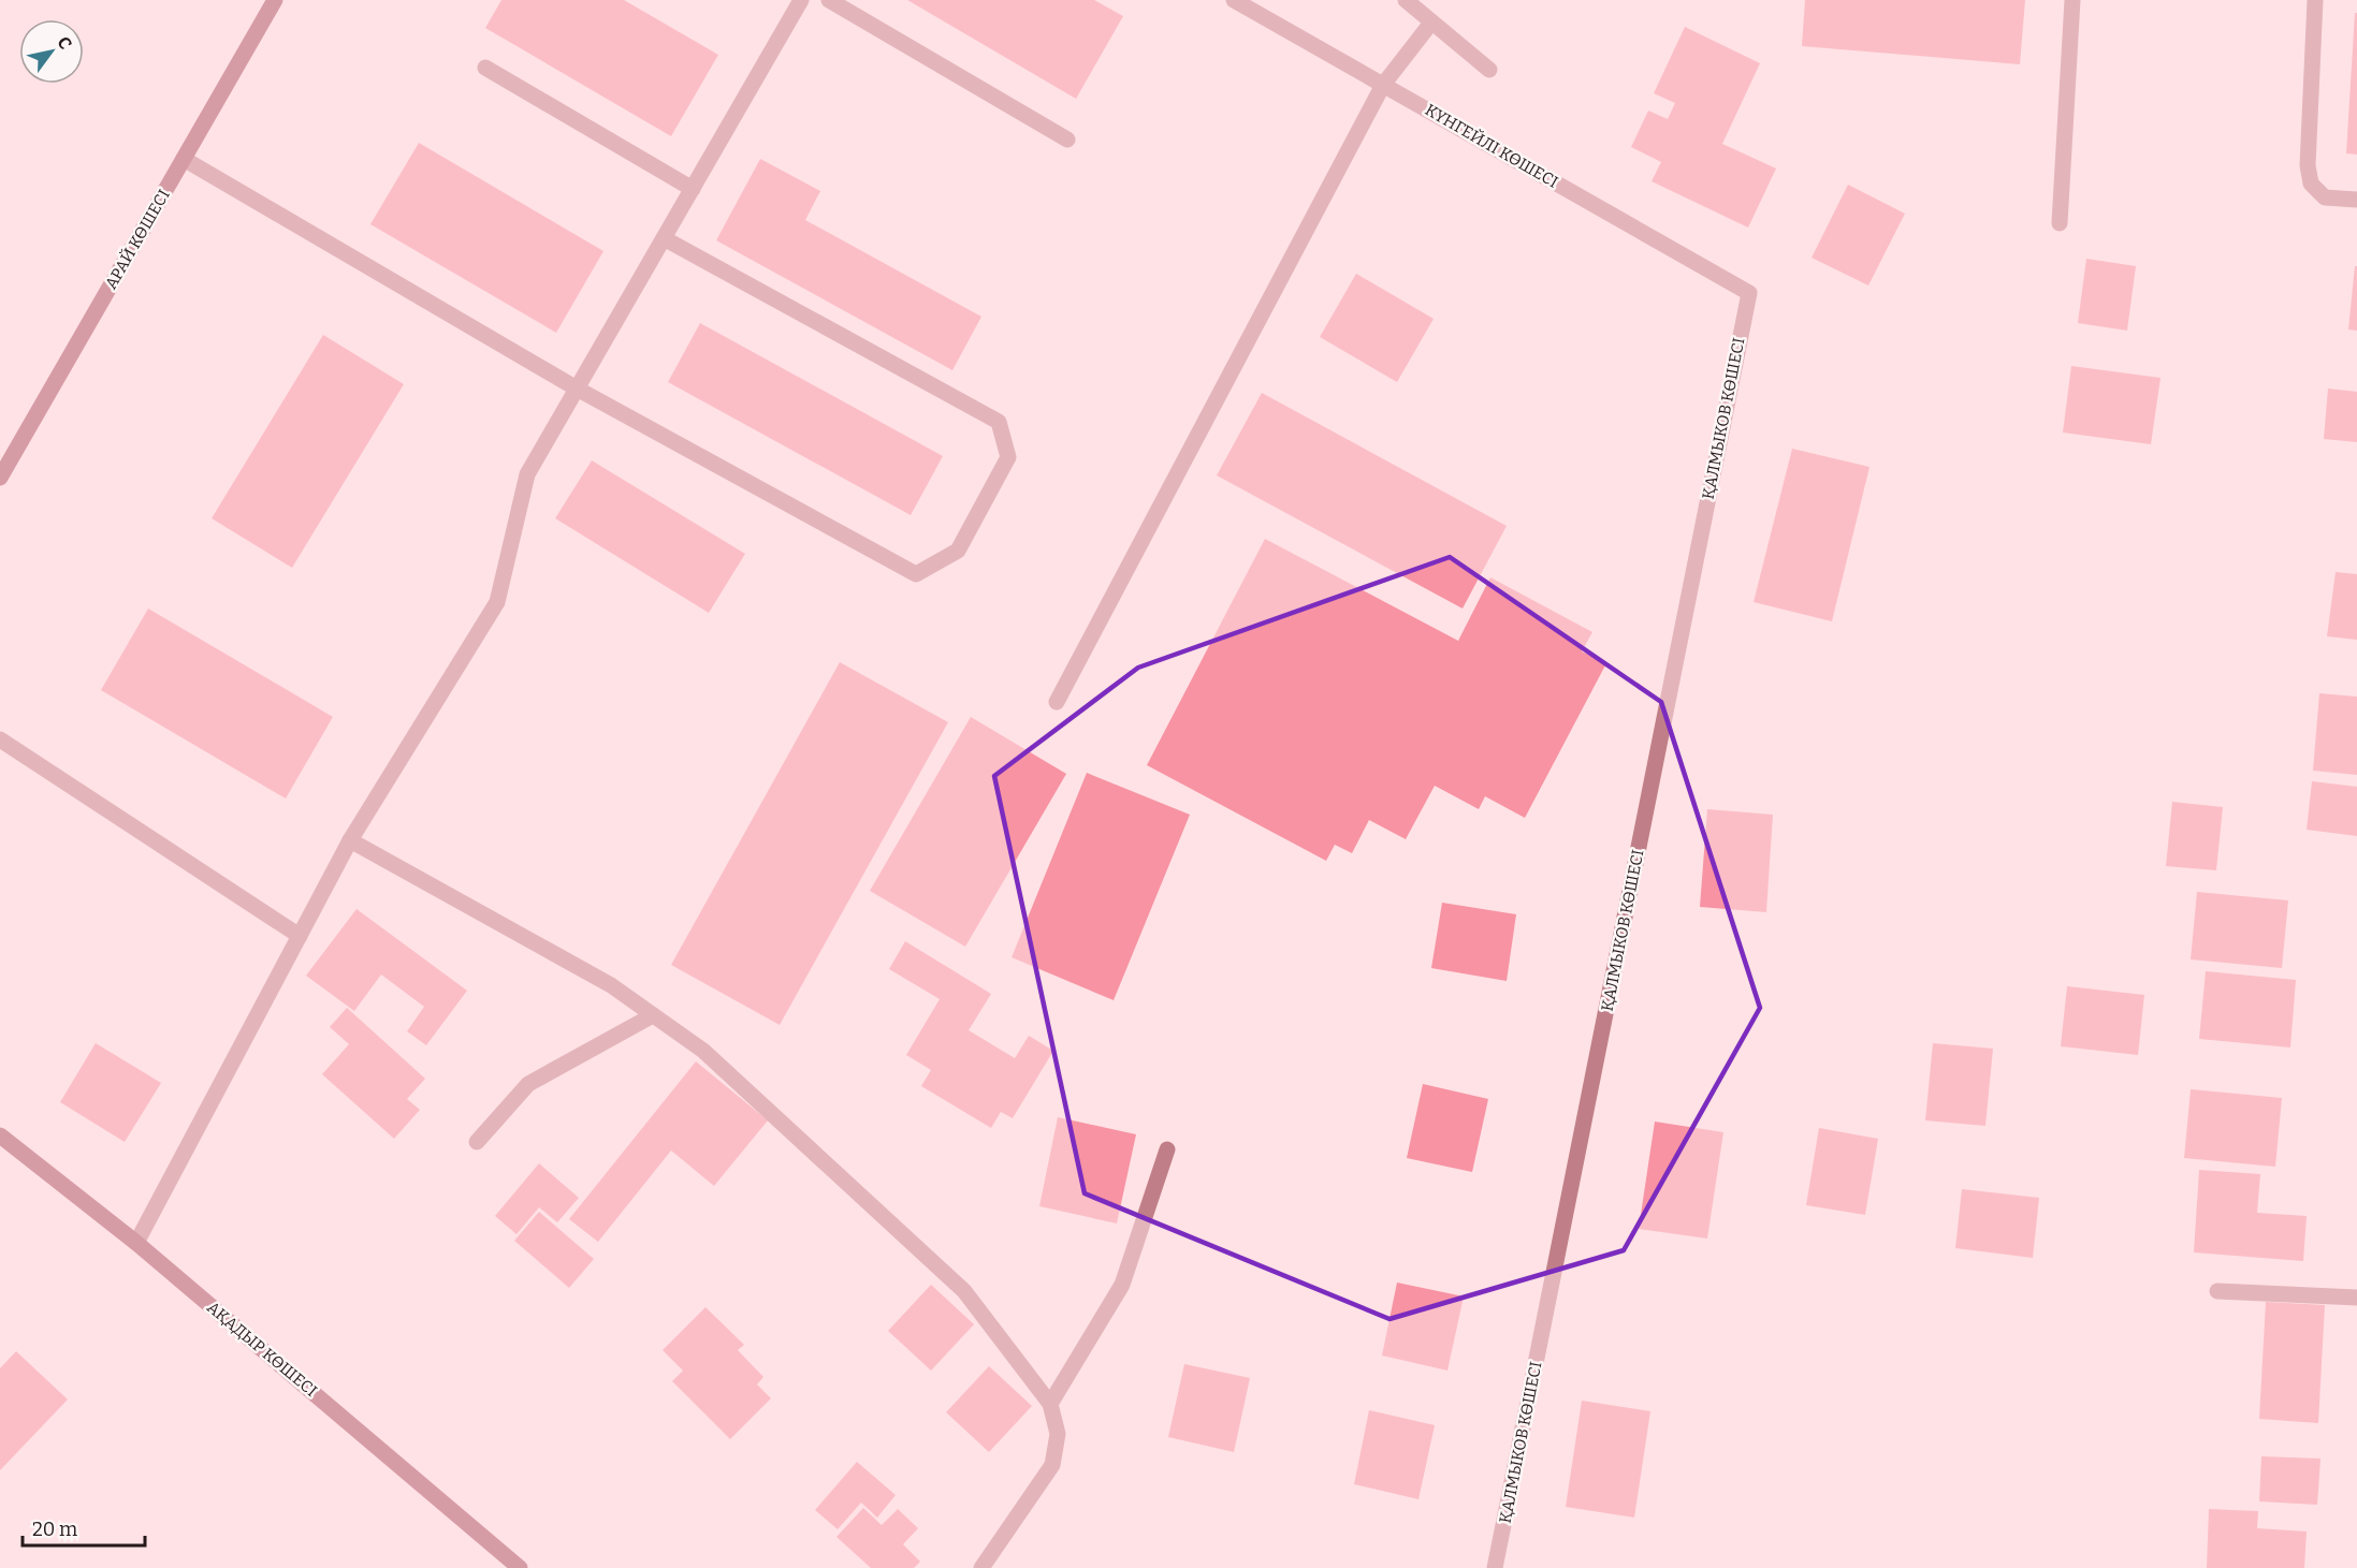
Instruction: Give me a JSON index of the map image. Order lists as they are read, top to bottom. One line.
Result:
{"streets":{"street":["КҮНГЕЙЛІ КӨШЕСІ","АРАЙ КӨШЕСІ","ҚАЛМЫКОВ КӨШЕСІ","АҚАДЫР КӨШЕСІ"]},"crossings":[["КҮНГЕЙЛІ КӨШЕСІ","ҚАЛМЫКОВ КӨШЕСІ"]],"scale_bar":"20 m","north":"top right"}
